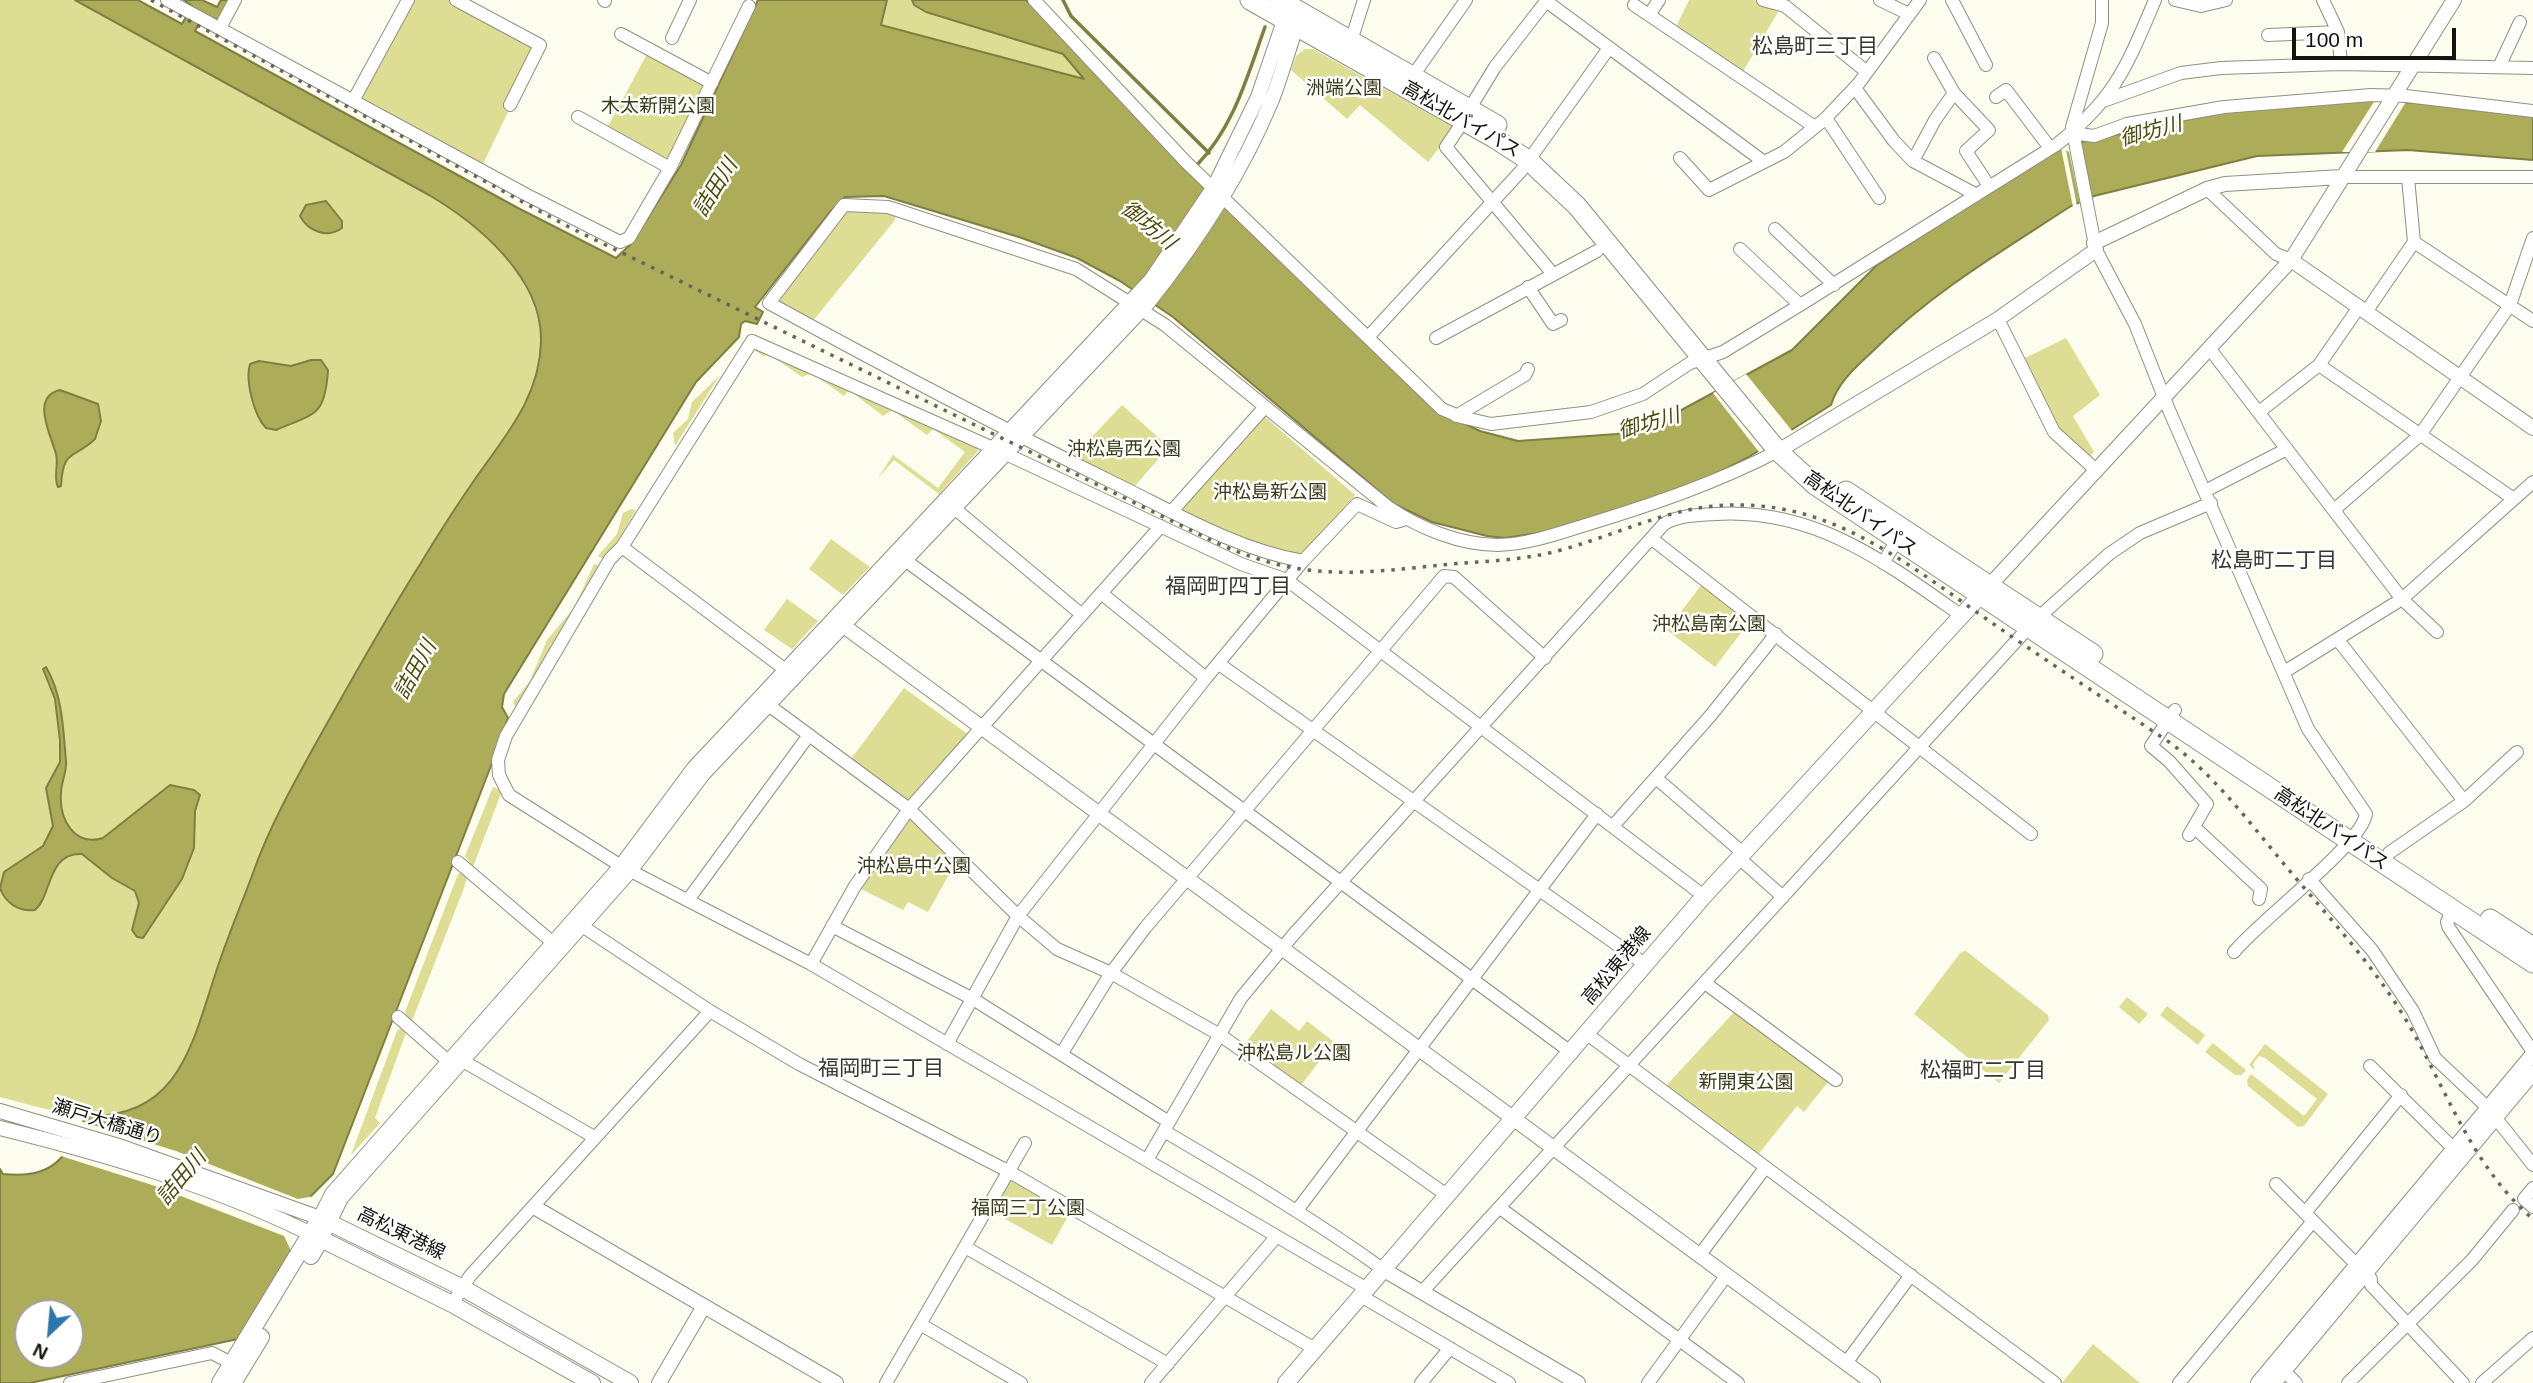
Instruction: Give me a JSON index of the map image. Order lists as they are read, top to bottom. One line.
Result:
{"streets":{"highway":["高松北バイパス"],"main road":["高松東港線"],"street":["瀬戸大橋通り"]},"crossings":[["高松北バイパス","高松東港線"],["高松東港線","瀬戸大橋通り"]],"districts":["松島町三丁目","松島町二丁目","福岡町四丁目","福岡町三丁目","松福町二丁目"],"water":["御坊川","詰田川"],"parks":["洲端公園","木太新開公園","沖松島西公園","沖松島新公園","沖松島南公園","沖松島中公園","沖松島ル公園","新開東公園","福岡三丁公園"],"scale_bar":"100 m","north":"bottom left"}
